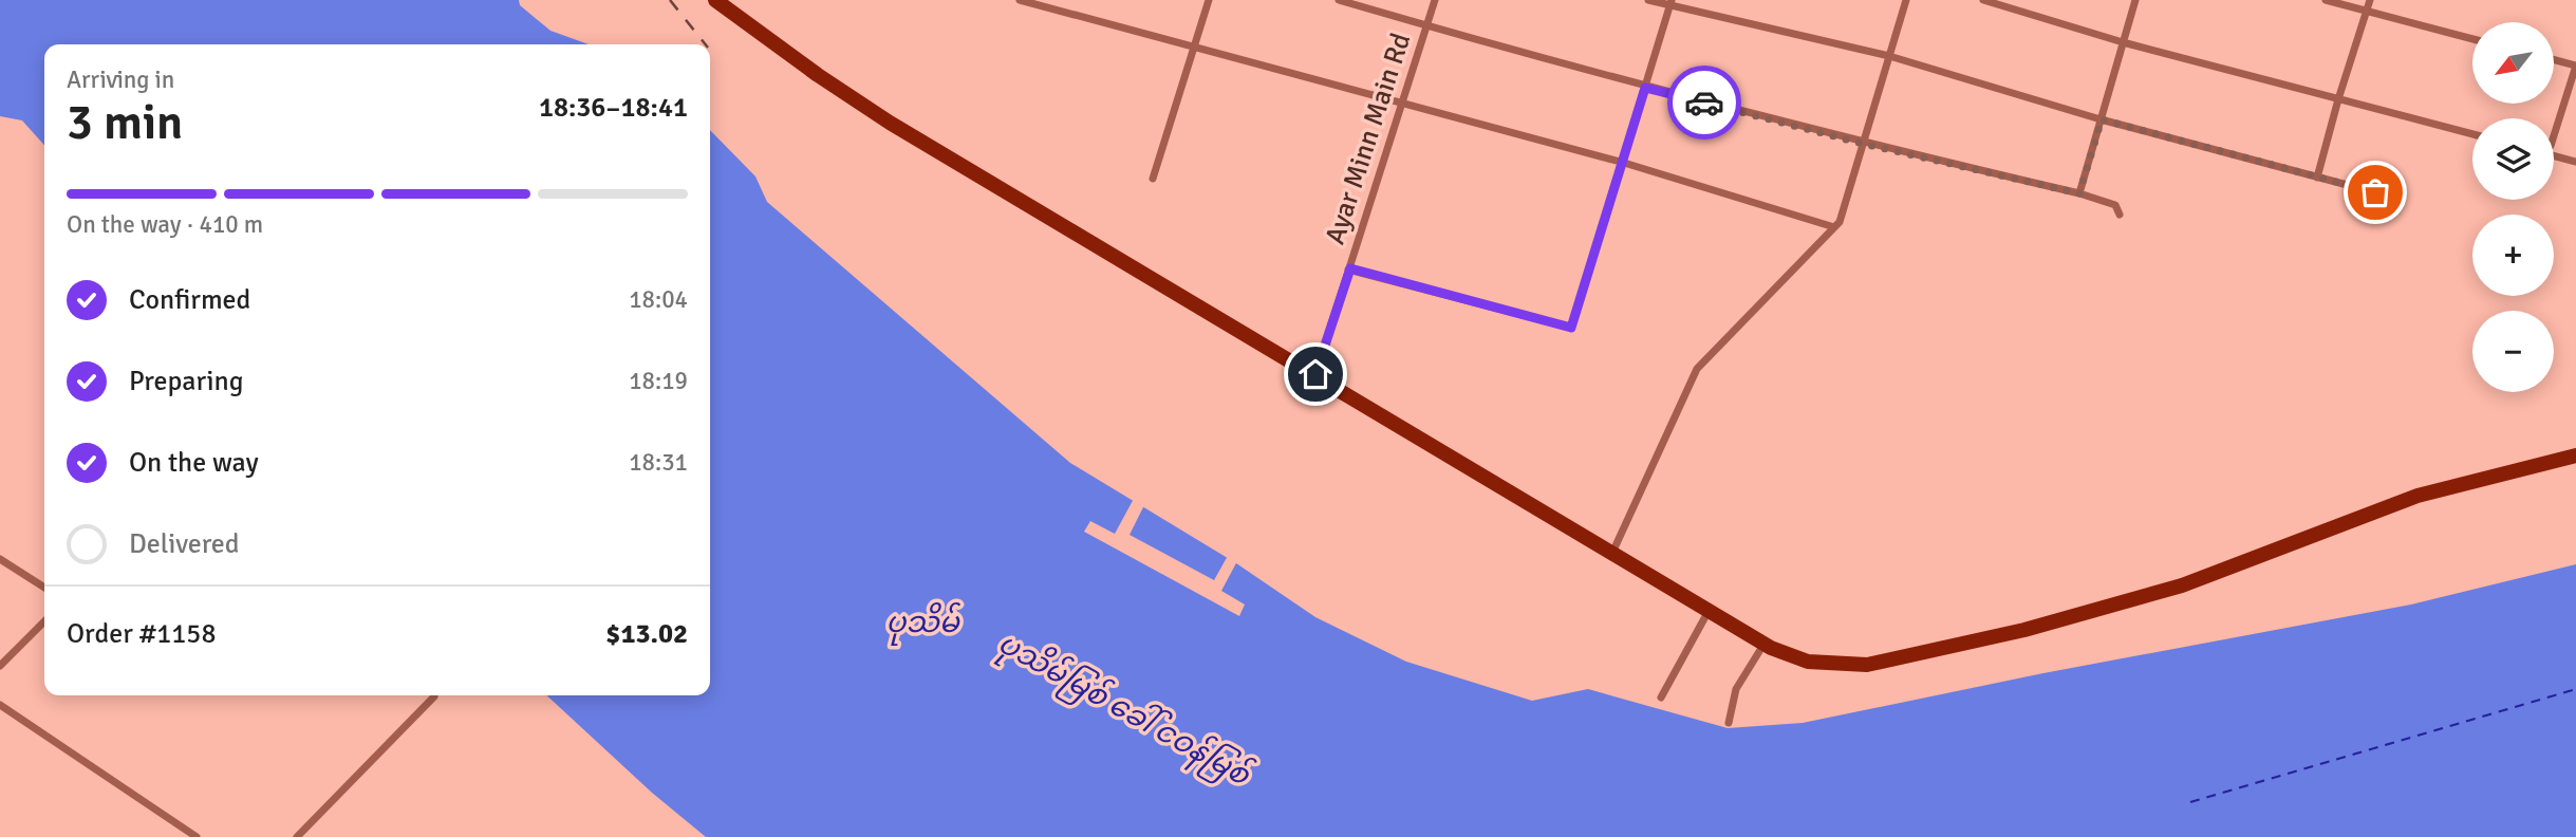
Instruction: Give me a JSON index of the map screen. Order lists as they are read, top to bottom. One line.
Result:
{"streets":{"street":["Ayar Minn Main Rd"]},"water":["ပုသိမ်","ပုသိမ်မြစ် ခေါ် ငဝန်မြစ်"],"north":"bottom left","page":{"map_buttons":["+","−"],"heading":["3 min","Arriving in","18:36–18:41"],"panel":["Order #1158","$13.02"],"bar":"On the way · 410 m","list":[["Confirmed","18:04"],["Preparing","18:19"],["On the way","18:31"],"Delivered"]}}
